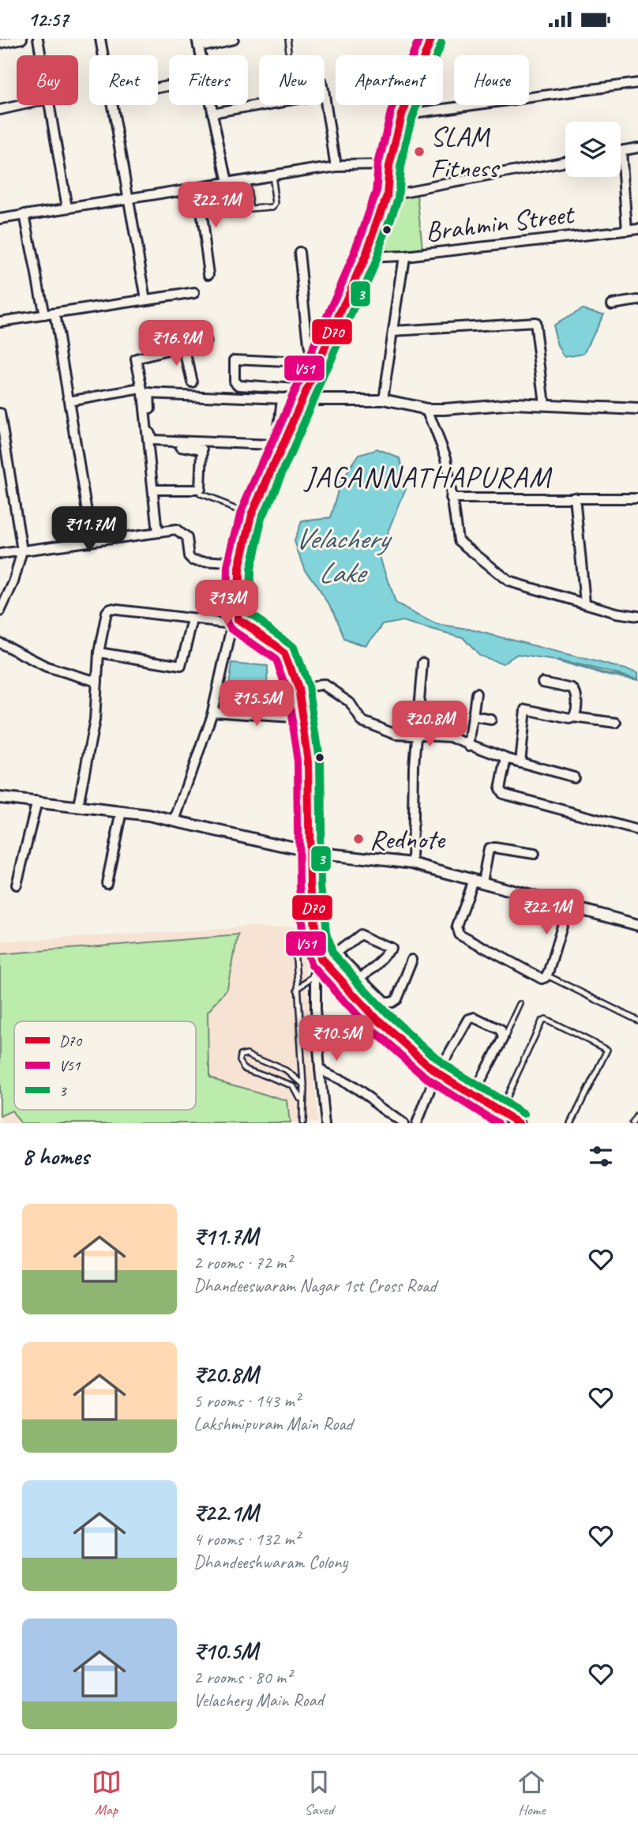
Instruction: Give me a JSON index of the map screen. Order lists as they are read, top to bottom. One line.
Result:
{"streets":{"street":["Brahmin Street"]},"districts":["JAGANNATHAPURAM"],"water":["Velachery Lake"],"places":["SLAM Fitness","Rednote"],"lines":["transit line D70","transit line V51","transit line 3"],"legend":["D70","V51","3"],"page":{"status":"12:57","chip":["Buy","Rent","Filters","New","Apartment","House"],"price":["₹22.1M","₹16.9M","₹11.7M","₹13M","₹15.5M","₹20.8M","₹22.1M","₹10.5M"],"heading":"8 homes","list":[{"name":"₹11.7M","note":"2 rooms · 72 m² · Dhandeeswaram Nagar 1st Cross Road"},{"name":"₹20.8M","note":"5 rooms · 143 m² · Lakshmipuram Main Road"},{"name":"₹22.1M","note":"4 rooms · 132 m² · Dhandeeshwaram Colony"},{"name":"₹10.5M","note":"2 rooms · 80 m² · Velachery Main Road"}],"tabs":["Map","Saved","Home"]}}
